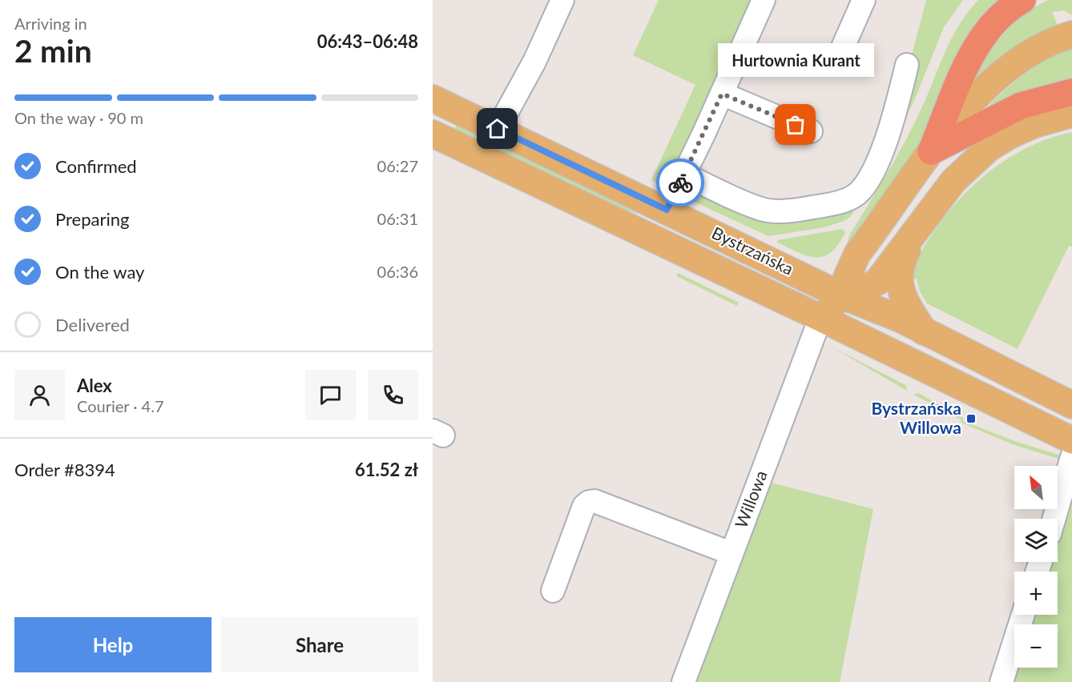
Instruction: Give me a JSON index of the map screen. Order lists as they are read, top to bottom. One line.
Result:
{"streets":{"main road":["Bystrzańska"],"street":["Willowa"]},"crossings":[["Bystrzańska","Willowa"]],"places":{"other":["Hurtownia Kurant"],"transit":["Bystrzańska Willowa"]},"north":"top left","page":{"heading":["2 min","Arriving in","06:43–06:48"],"panel":["Alex","Courier · 4.7","Order #8394","61.52 zł"],"bubble":"Hurtownia Kurant","bar":"On the way · 90 m","list":[["Confirmed","06:27"],["Preparing","06:31"],["On the way","06:36"],"Delivered"],"map_buttons":["+","−"],"buttons":["Help","Share"]}}
